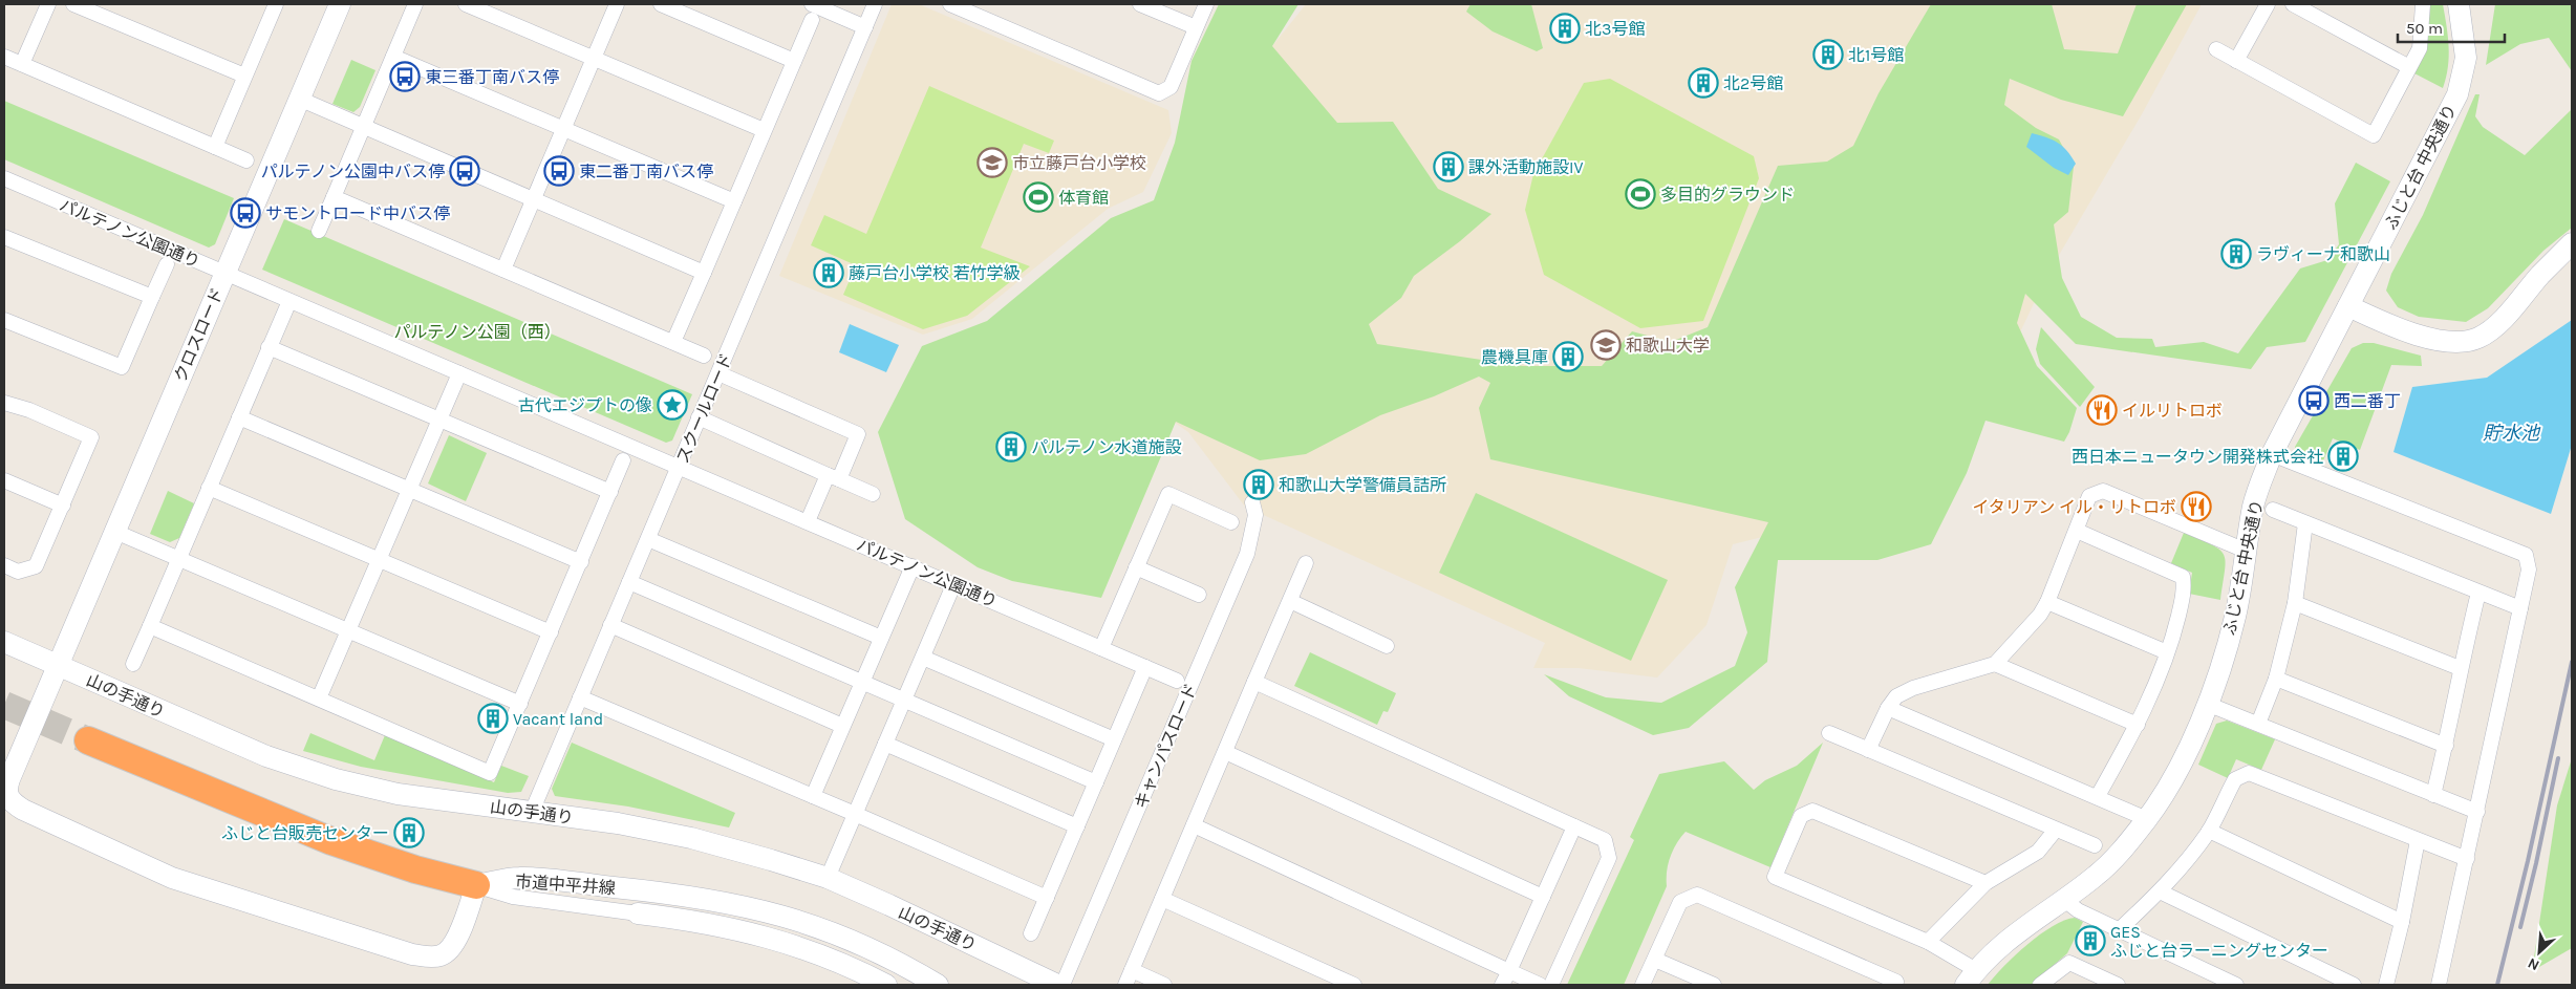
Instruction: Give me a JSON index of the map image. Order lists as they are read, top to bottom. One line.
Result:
{"streets":{"street":["ふじと台 中央通り","パルテノン公園通り","クロスロード","スクールロード","山の手通り","キャンパスロード","市道中平井線"]},"crossings":[["パルテノン公園通り","クロスロード"],["パルテノン公園通り","スクールロード"],["クロスロード","山の手通り"],["クロスロード","市道中平井線"],["スクールロード","山の手通り"]],"water":["貯水池"],"parks":["パルテノン公園（西）"],"places":{"building":["北3号館","北1号館","北2号館","課外活動施設IV","ラヴィーナ和歌山","藤戸台小学校 若竹学級","農機具庫","パルテノン水道施設","西日本ニュータウン開発株式会社","和歌山大学警備員詰所","Vacant land","ふじと台販売センター","GES ふじと台ラーニングセンター"],"bus stop":["東三番丁南バス停","パルテノン公園中バス停","東二番丁南バス停","サモントロード中バス停","西二番丁"],"school or university":["市立藤戸台小学校","和歌山大学"],"sports":["多目的グラウンド","体育館"],"place":["古代エジプトの像"],"restaurant":["イルリトロボ","イタリアン イル・リトロボ"]},"scale_bar":"50 m","north":"bottom left"}
